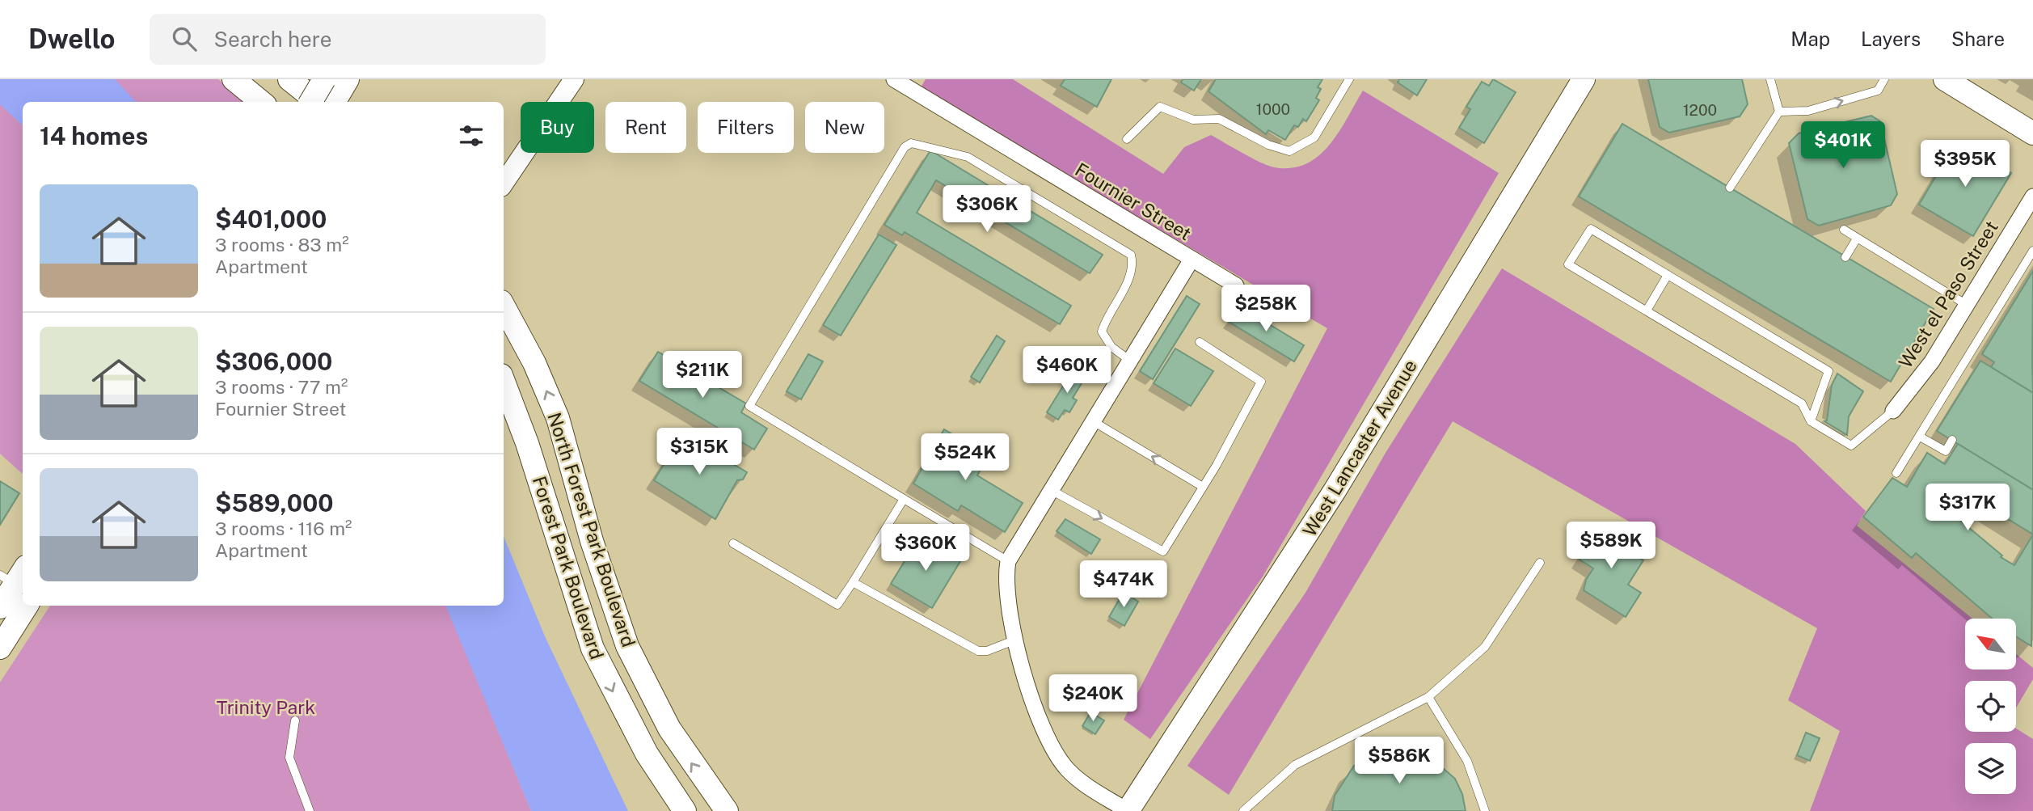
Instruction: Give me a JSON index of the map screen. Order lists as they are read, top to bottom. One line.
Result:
{"streets":{"main road":["West Lancaster Avenue","North Forest Park Boulevard","Forest Park Boulevard"],"street":["Fournier Street","West el Paso Street"]},"one_way":["North Forest Park Boulevard","Forest Park Boulevard"],"parks":["Trinity Park"],"house_numbers":["1000","1200"],"north":"top left","page":{"header":"Dwello","search":"Search here","nav":["Map","Layers","Share"],"chip":["Buy","Rent","Filters","New"],"heading":"14 homes","price":["$401K","$395K","$306K","$258K","$460K","$211K","$315K","$524K","$317K","$589K","$360K","$474K","$240K","$586K"],"list":[{"name":"$401,000","note":"3 rooms · 83 m² · Apartment"},{"name":"$306,000","note":"3 rooms · 77 m² · Fournier Street"},{"name":"$589,000","note":"3 rooms · 116 m² · Apartment"}]}}
